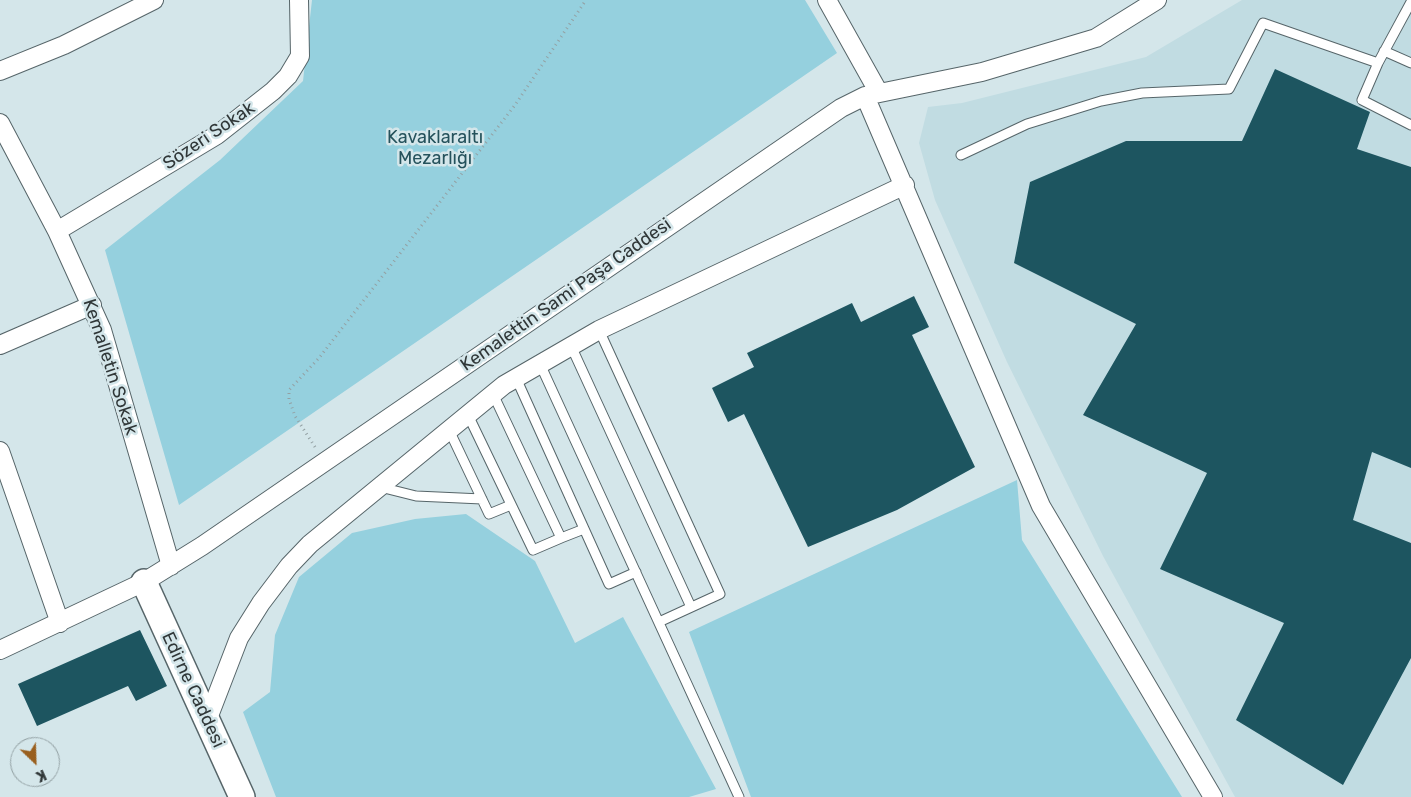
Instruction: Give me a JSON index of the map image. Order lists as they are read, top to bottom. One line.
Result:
{"streets":{"street":["Sözeri Sokak","Kemalettin Sami Paşa Caddesi","Kemalletin Sokak","Edirne Caddesi"]},"crossings":[["Sözeri Sokak","Kemalletin Sokak"],["Kemalettin Sami Paşa Caddesi","Kemalletin Sokak"],["Kemalettin Sami Paşa Caddesi","Edirne Caddesi"]],"parks":["Kavaklaraltı Mezarlığı"],"north":"bottom right"}
